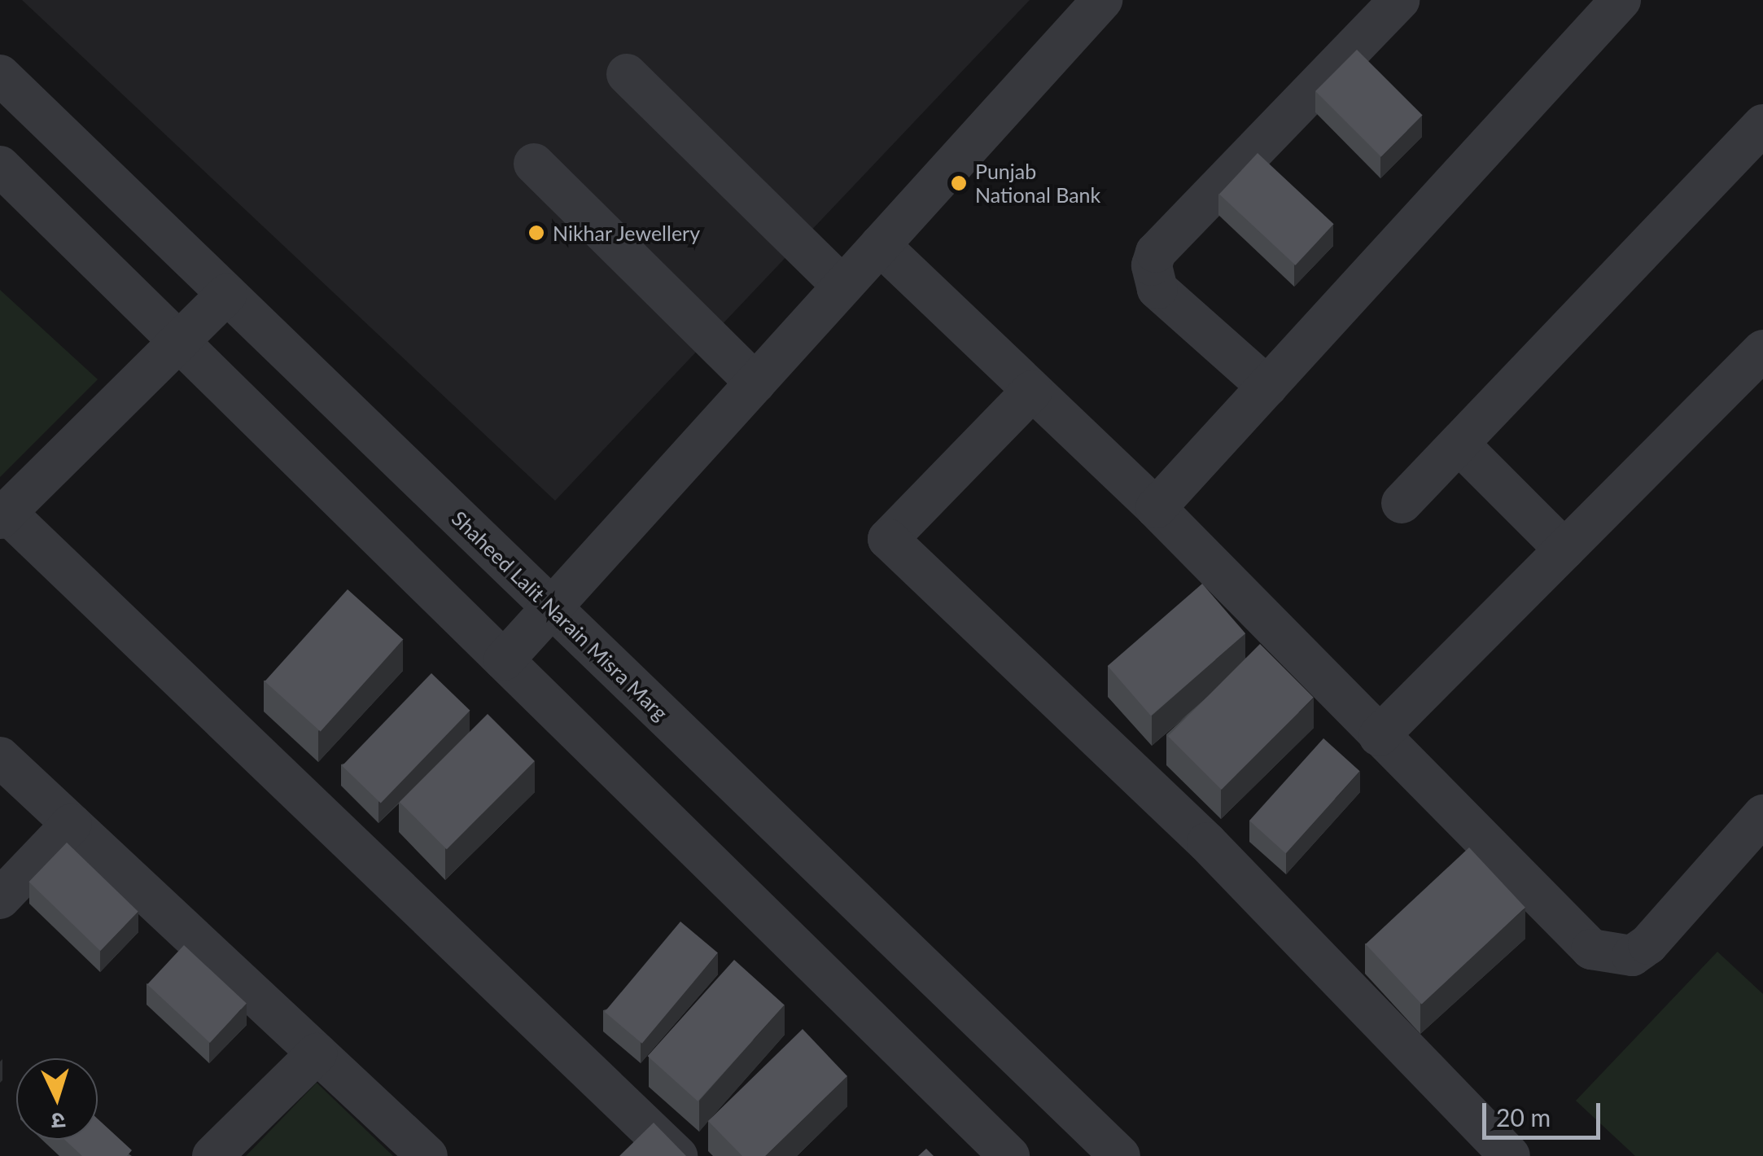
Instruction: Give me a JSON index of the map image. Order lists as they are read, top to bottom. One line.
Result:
{"streets":{"street":["Shaheed Lalit Narain Misra Marg"]},"places":["Punjab National Bank","Nikhar Jewellery"],"scale_bar":"20 m","north":"bottom"}
